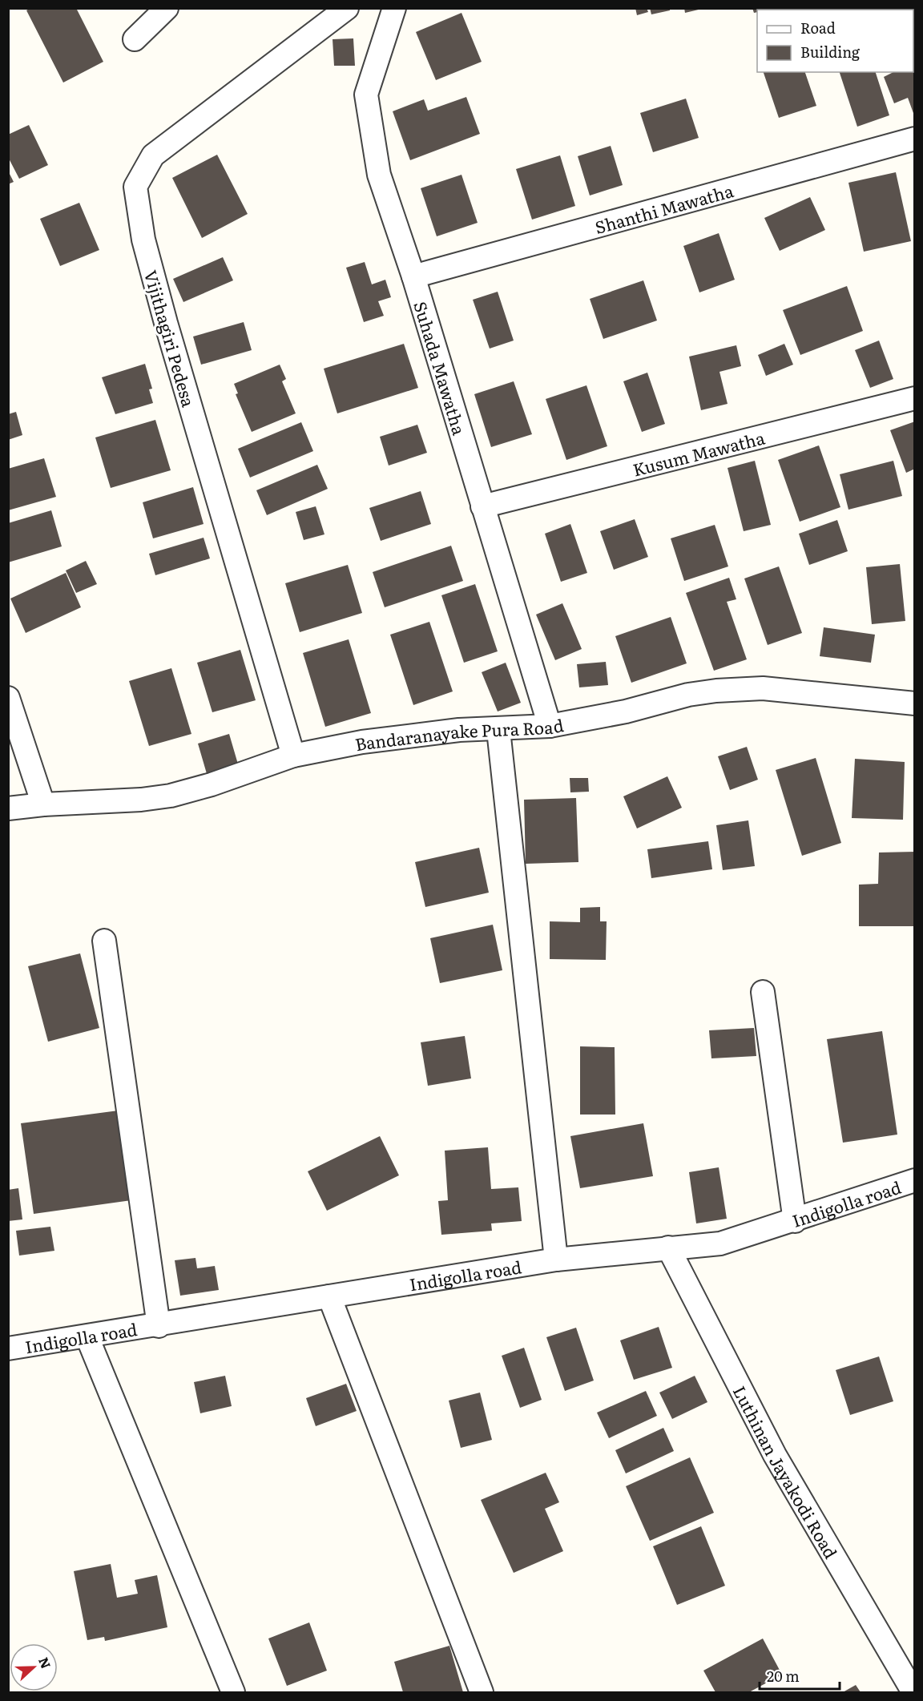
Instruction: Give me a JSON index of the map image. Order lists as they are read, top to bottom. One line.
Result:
{"streets":{"street":["Shanthi Mawatha","Vijithagiri Pedesa","Suhada Mawatha","Kusum Mawatha","Bandaranayake Pura Road","Indigolla road","Luthinan Jayakodi Road"]},"crossings":[["Shanthi Mawatha","Suhada Mawatha"],["Vijithagiri Pedesa","Bandaranayake Pura Road"],["Suhada Mawatha","Kusum Mawatha"],["Suhada Mawatha","Bandaranayake Pura Road"],["Indigolla road","Luthinan Jayakodi Road"]],"legend":["Road","Building"],"scale_bar":"20 m","north":"right"}
